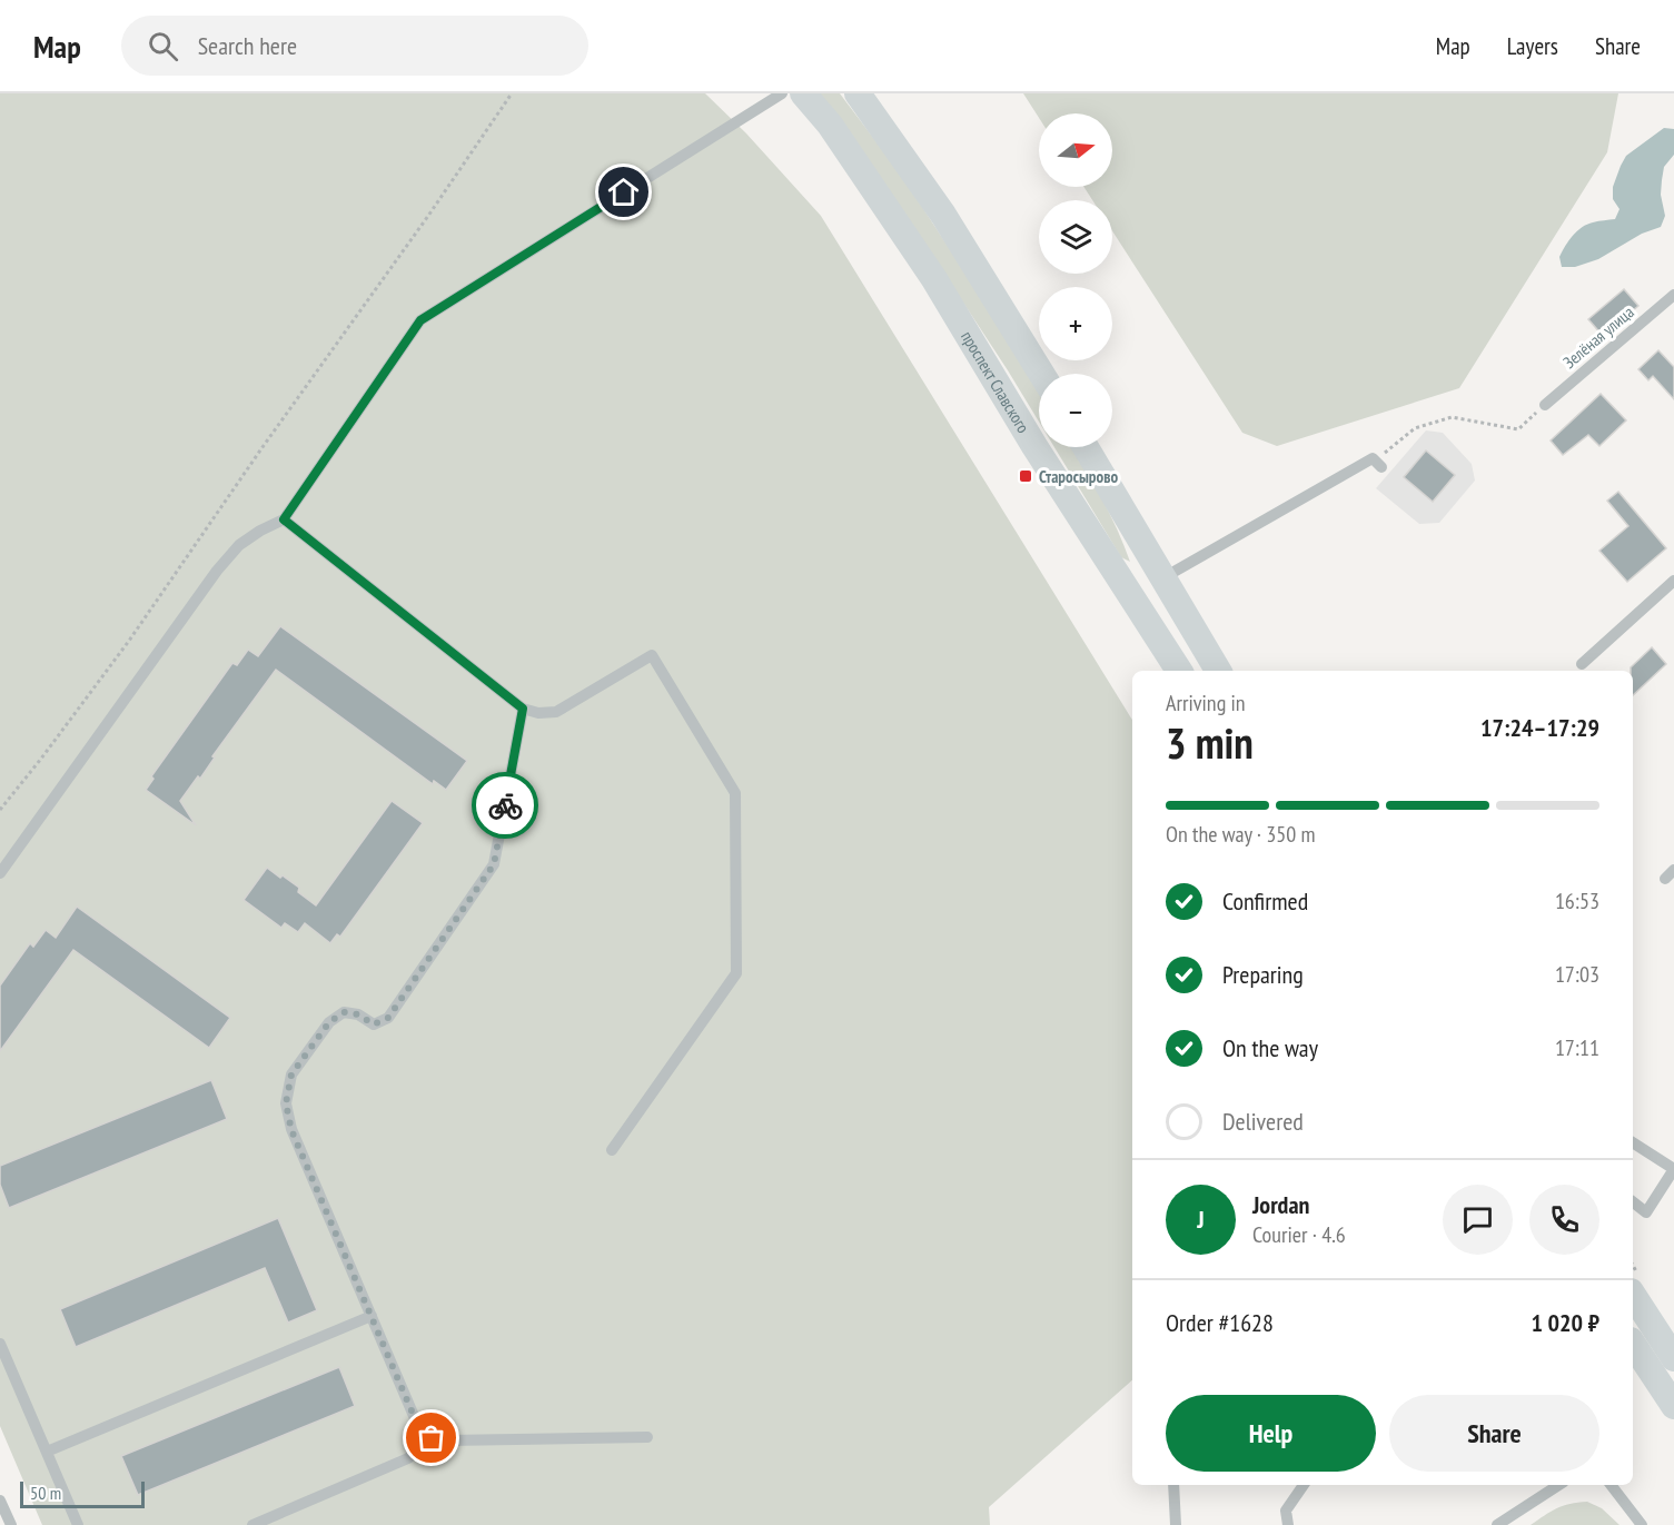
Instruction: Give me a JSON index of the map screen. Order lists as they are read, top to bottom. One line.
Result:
{"streets":{"main road":["проспект Славского"],"street":["Зелёная улица"]},"places":{"transit":["Старосырово"]},"scale_bar":"50 m","north":"right","page":{"header":"Map","search":"Search here","nav":["Map","Layers","Share"],"map_buttons":["+","−"],"heading":["3 min","Arriving in","17:24–17:29"],"panel":["Jordan","Courier · 4.6","Order #1628","1 020 ₽"],"bar":"On the way · 350 m","list":[["Confirmed","16:53"],["Preparing","17:03"],["On the way","17:11"],"Delivered"],"round":"J","buttons":["Help","Share"],"scale":"50 m"}}
